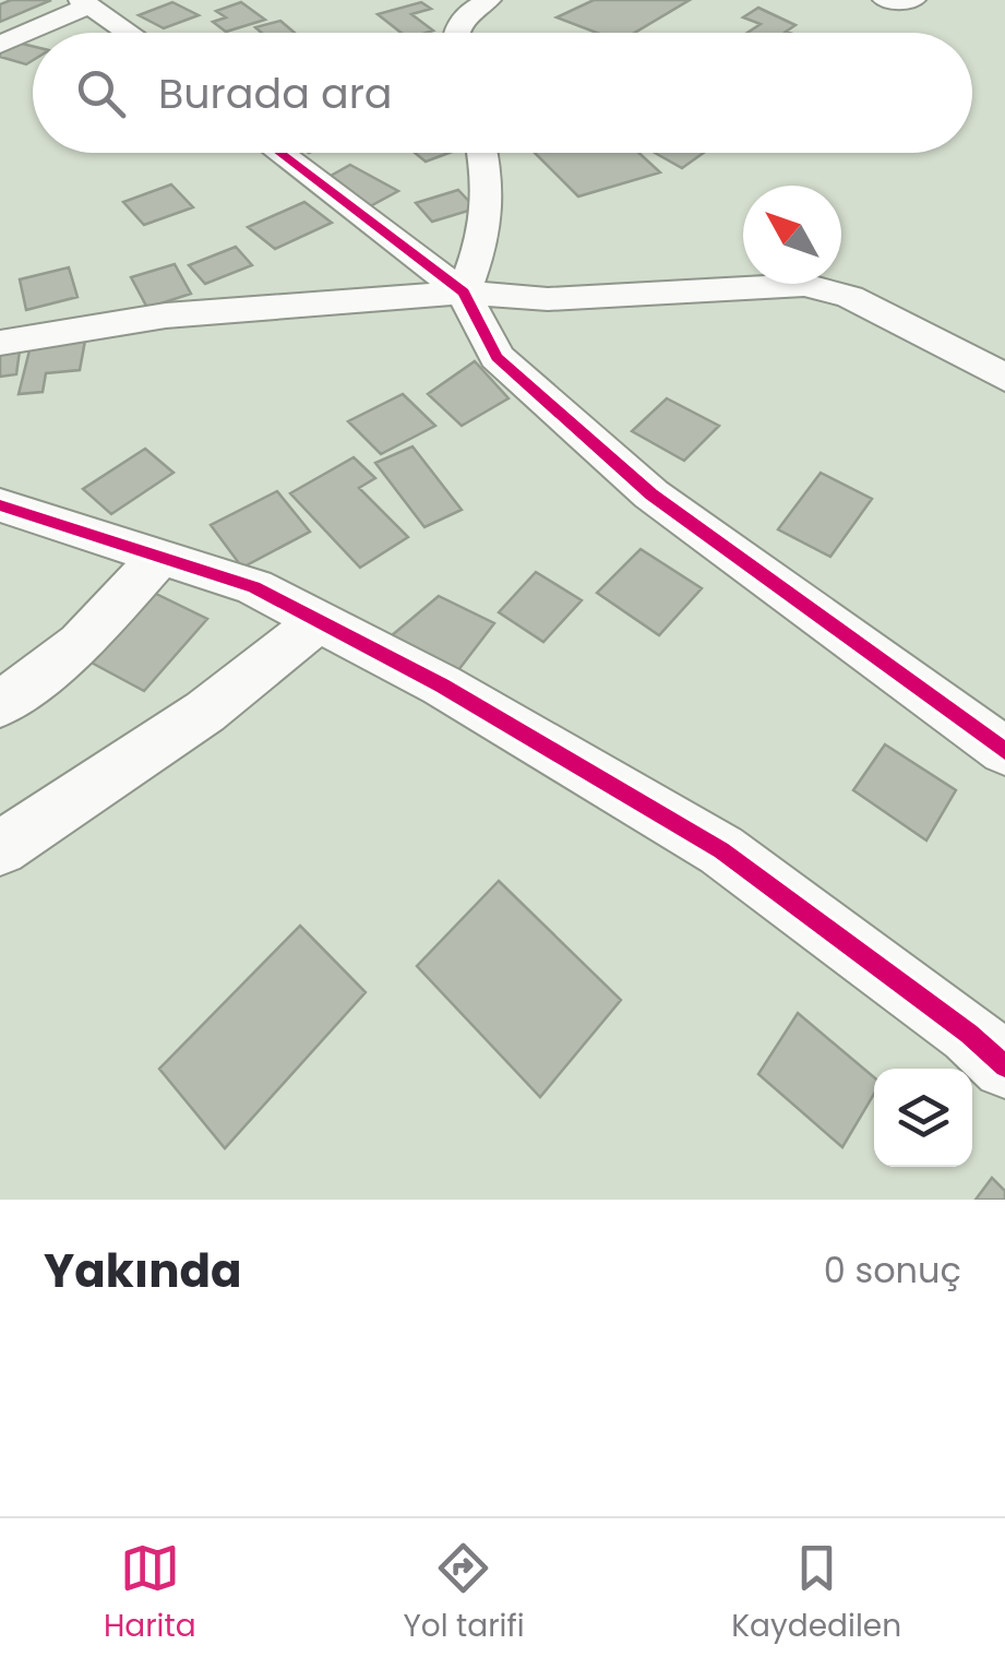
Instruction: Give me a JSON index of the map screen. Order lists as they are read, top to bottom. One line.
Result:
{"north":"top left","page":{"search":"Burada ara","heading":["Yakında","0 sonuç"],"nav":["Harita","Yol tarifi","Kaydedilen"]}}
